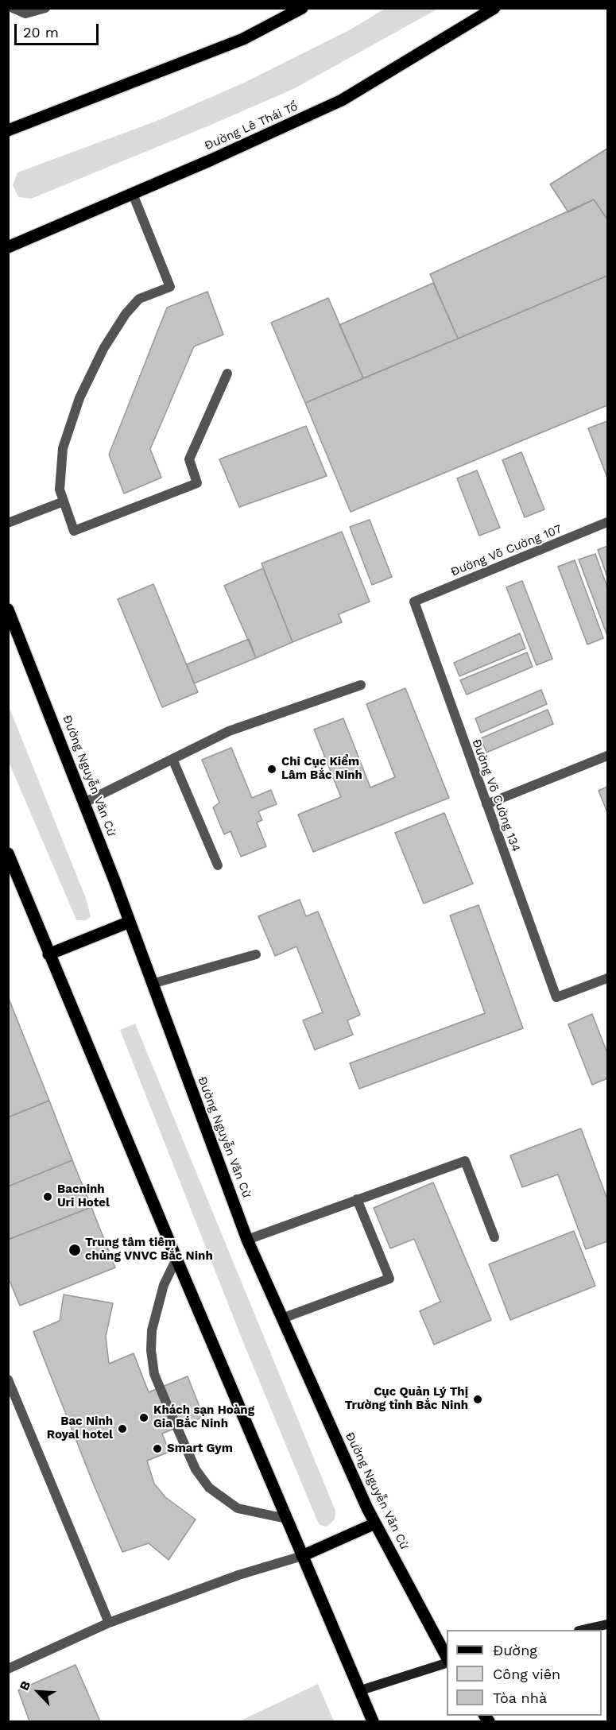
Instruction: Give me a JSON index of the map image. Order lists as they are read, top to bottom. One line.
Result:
{"streets":{"main road":["Đường Lê Thái Tổ","Đường Nguyễn Văn Cừ"],"street":["Đường Võ Cường 107","Đường Võ Cường 134"]},"crossings":[["Đường Võ Cường 107","Đường Võ Cường 134"]],"places":["Chi Cục Kiểm Lâm Bắc Ninh","Bacninh Uri Hotel","Trung tâm tiêm chủng VNVC Bắc Ninh","Cục Quản Lý Thị Trường tỉnh Bắc Ninh","Khách sạn Hoàng Gia Bắc Ninh","Bac Ninh Royal hotel","Smart Gym"],"legend":["Đường","Công viên","Tòa nhà"],"scale_bar":"20 m","north":"top left"}
